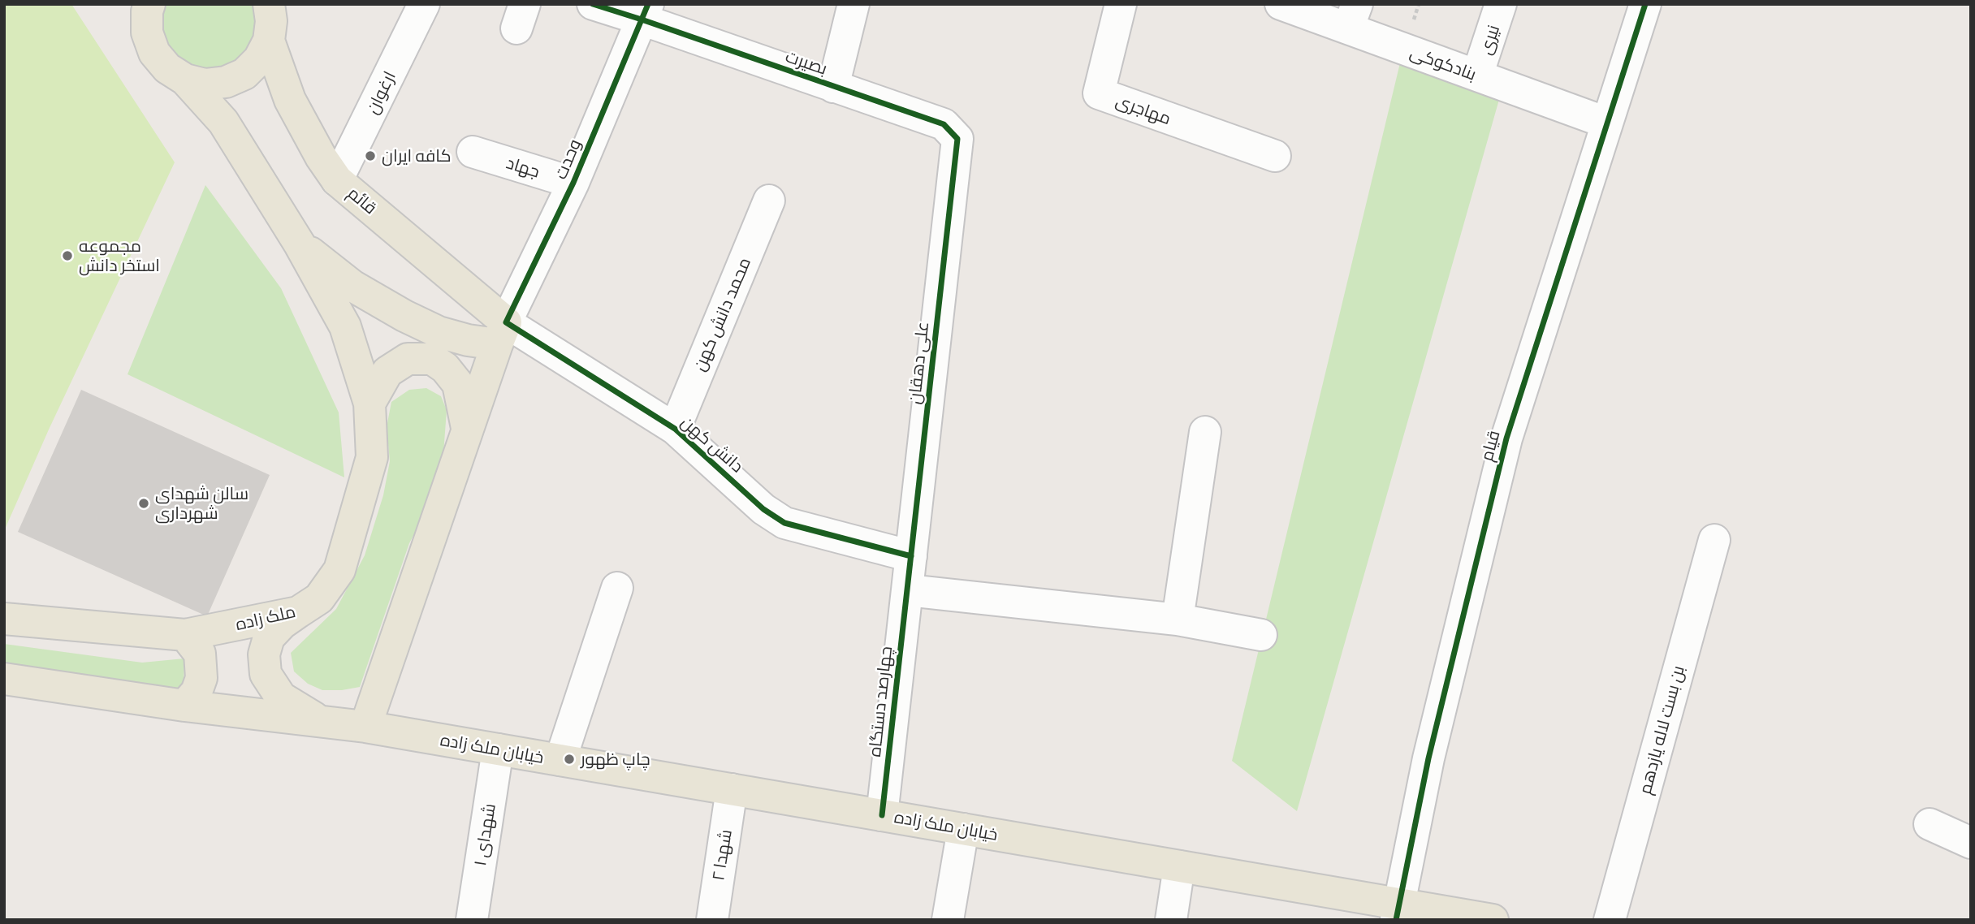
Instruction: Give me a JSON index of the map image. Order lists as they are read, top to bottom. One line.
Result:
{"streets":{"main road":["قائم","ملک زاده","خیابان ملک زاده"],"street":["نیری","بصیرت","بنادکوکی","ارغوان","مهاجری","وحدت","جهاد","محمد دانش کهن","علی دهقان","دانش کهن","قیام","چهارصد دستگاه","بن بست لاله یازدهم","شهدای ۱","شهدا ۲"]},"crossings":[["نیری","بنادکوکی"],["بصیرت","وحدت"],["بصیرت","علی دهقان"],["بنادکوکی","قیام"],["ارغوان","قائم"],["وحدت","جهاد"],["وحدت","قائم"],["وحدت","دانش کهن"],["قائم","دانش کهن"],["محمد دانش کهن","دانش کهن"],["علی دهقان","دانش کهن"],["علی دهقان","چهارصد دستگاه"],["قیام","خیابان ملک زاده"],["چهارصد دستگاه","خیابان ملک زاده"],["خیابان ملک زاده","شهدای ۱"],["خیابان ملک زاده","شهدا ۲"]],"places":["کافه ایران","مجموعه استخر دانش","سالن شهدای شهرداری","چاپ ظهور"]}
